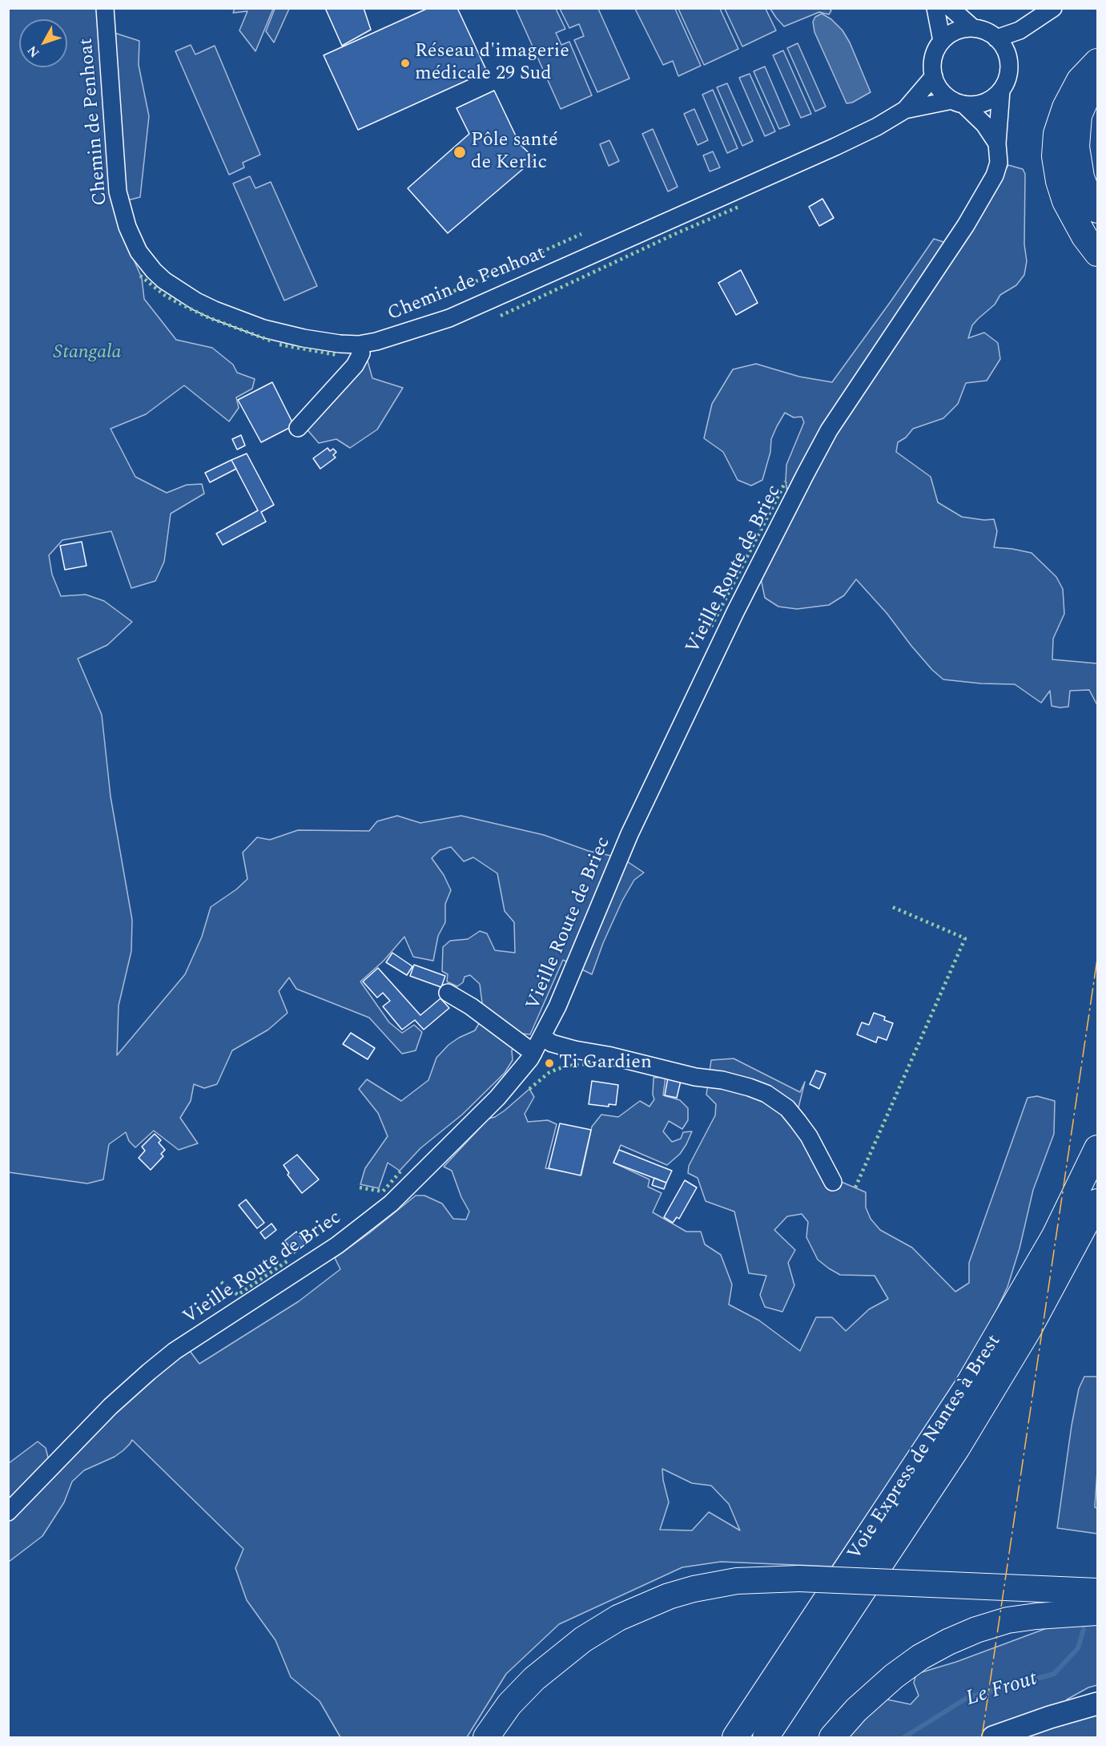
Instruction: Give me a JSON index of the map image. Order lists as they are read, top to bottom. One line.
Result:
{"streets":{"highway":["Voie Express de Nantes à Brest"],"street":["Chemin de Penhoat","Vieille Route de Briec"]},"crossings":[["Chemin de Penhoat","Vieille Route de Briec"]],"water":["Le Frout"],"parks":["Stangala"],"places":["Réseau d'imagerie médicale 29 Sud","Pôle santé de Kerlic","Ti Gardien"],"north":"bottom left"}
